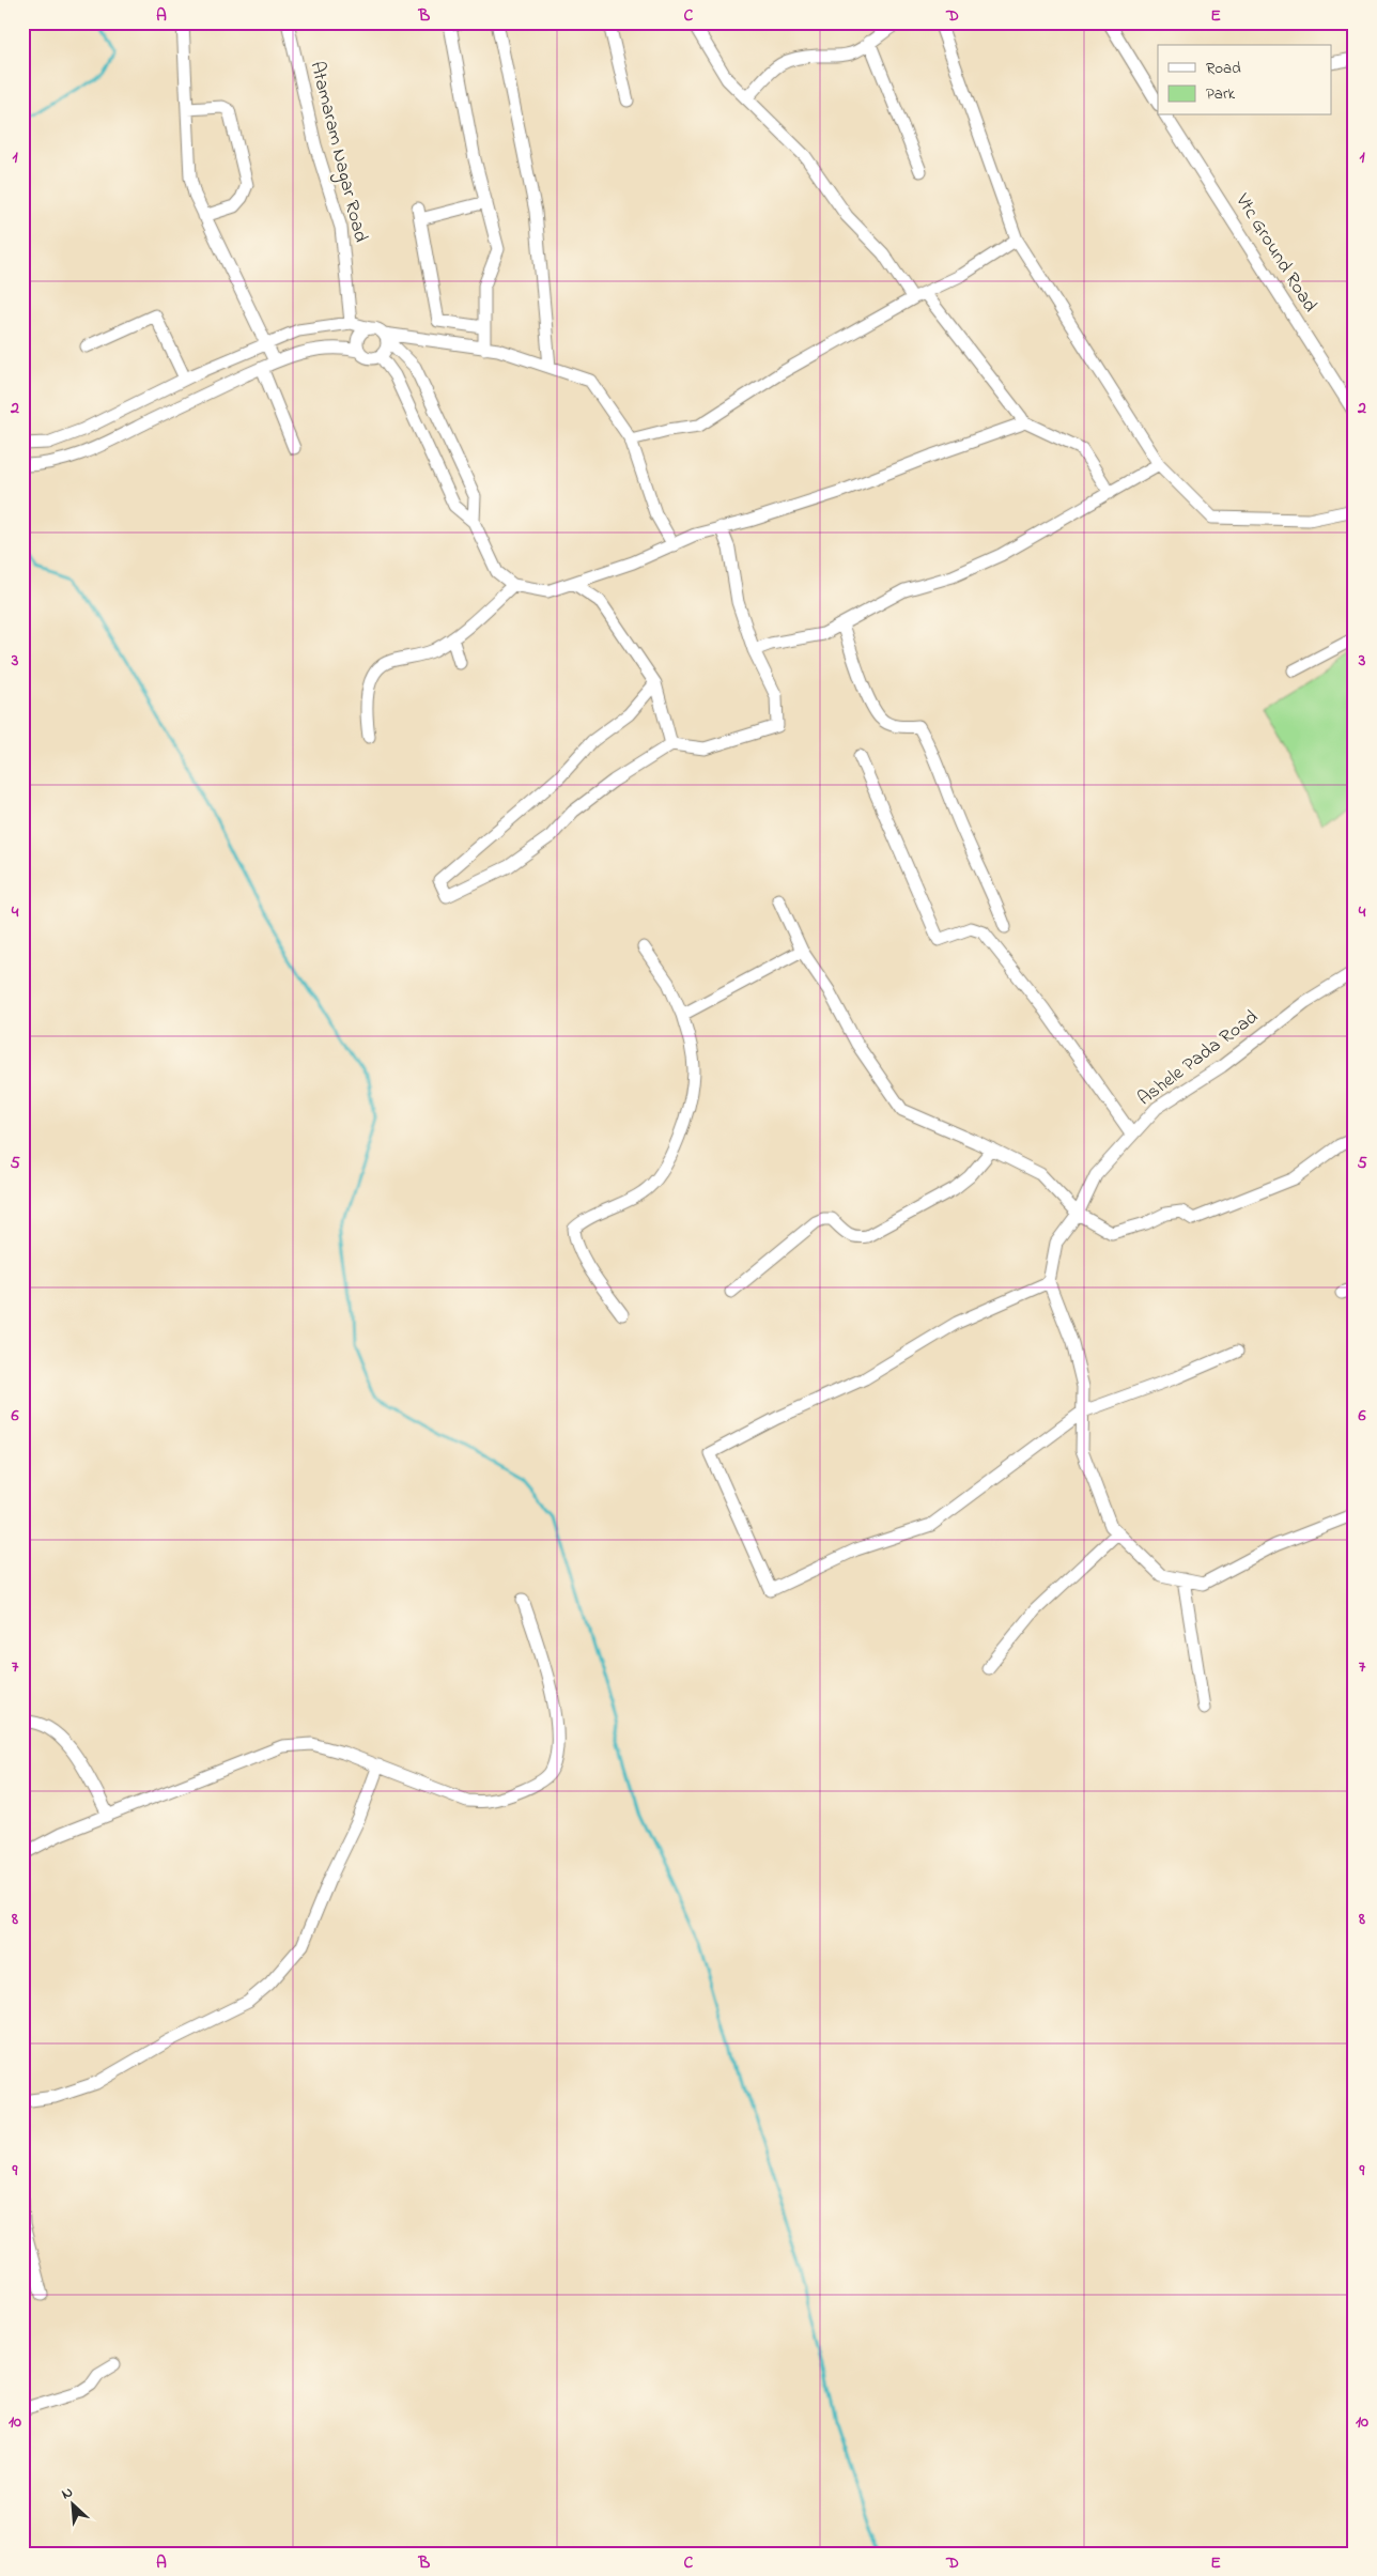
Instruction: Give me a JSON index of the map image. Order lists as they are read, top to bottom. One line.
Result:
{"streets":{"street":["Atamaram Nagar Road","Vtc Ground Road","Ashele Pada Road"]},"legend":["Road","Park"],"north":"top left","grid":{"columns":["A","B","C","D","E"],"rows":["1","2","3","4","5","6","7","8","9","10"]}}
